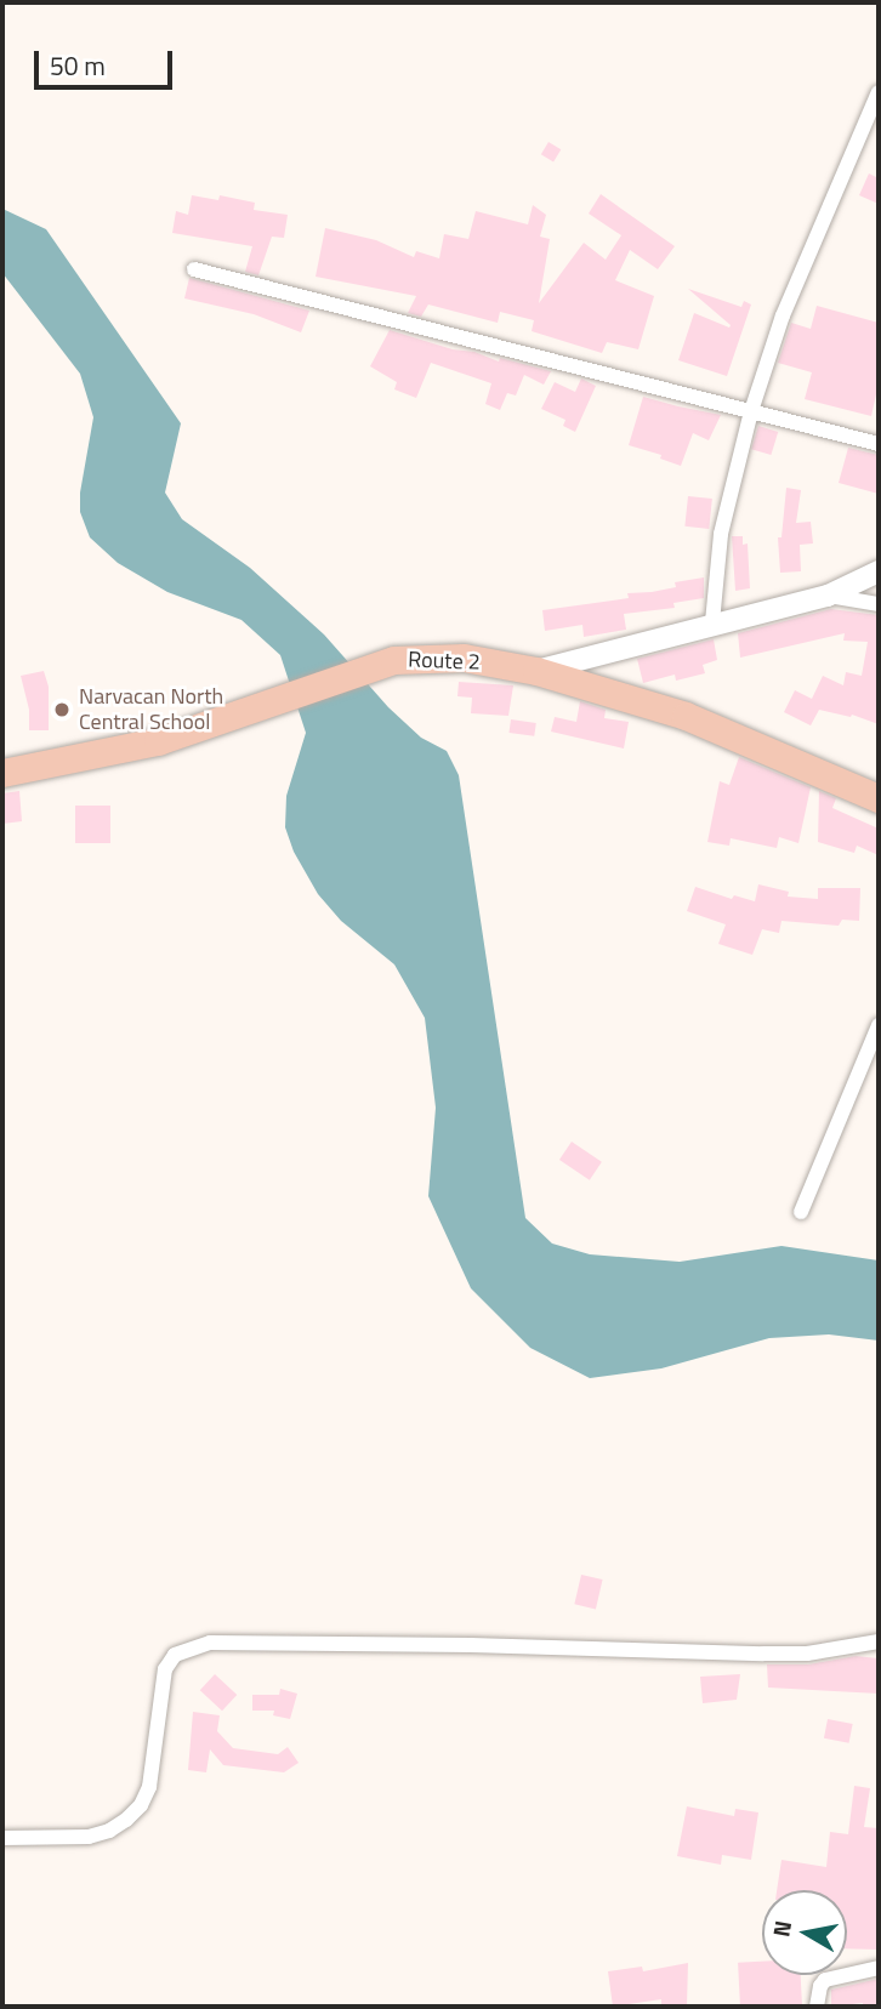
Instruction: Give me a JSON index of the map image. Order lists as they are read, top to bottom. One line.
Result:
{"streets":{"highway":["Route 2"]},"places":["Narvacan North Central School"],"scale_bar":"50 m","north":"left"}
